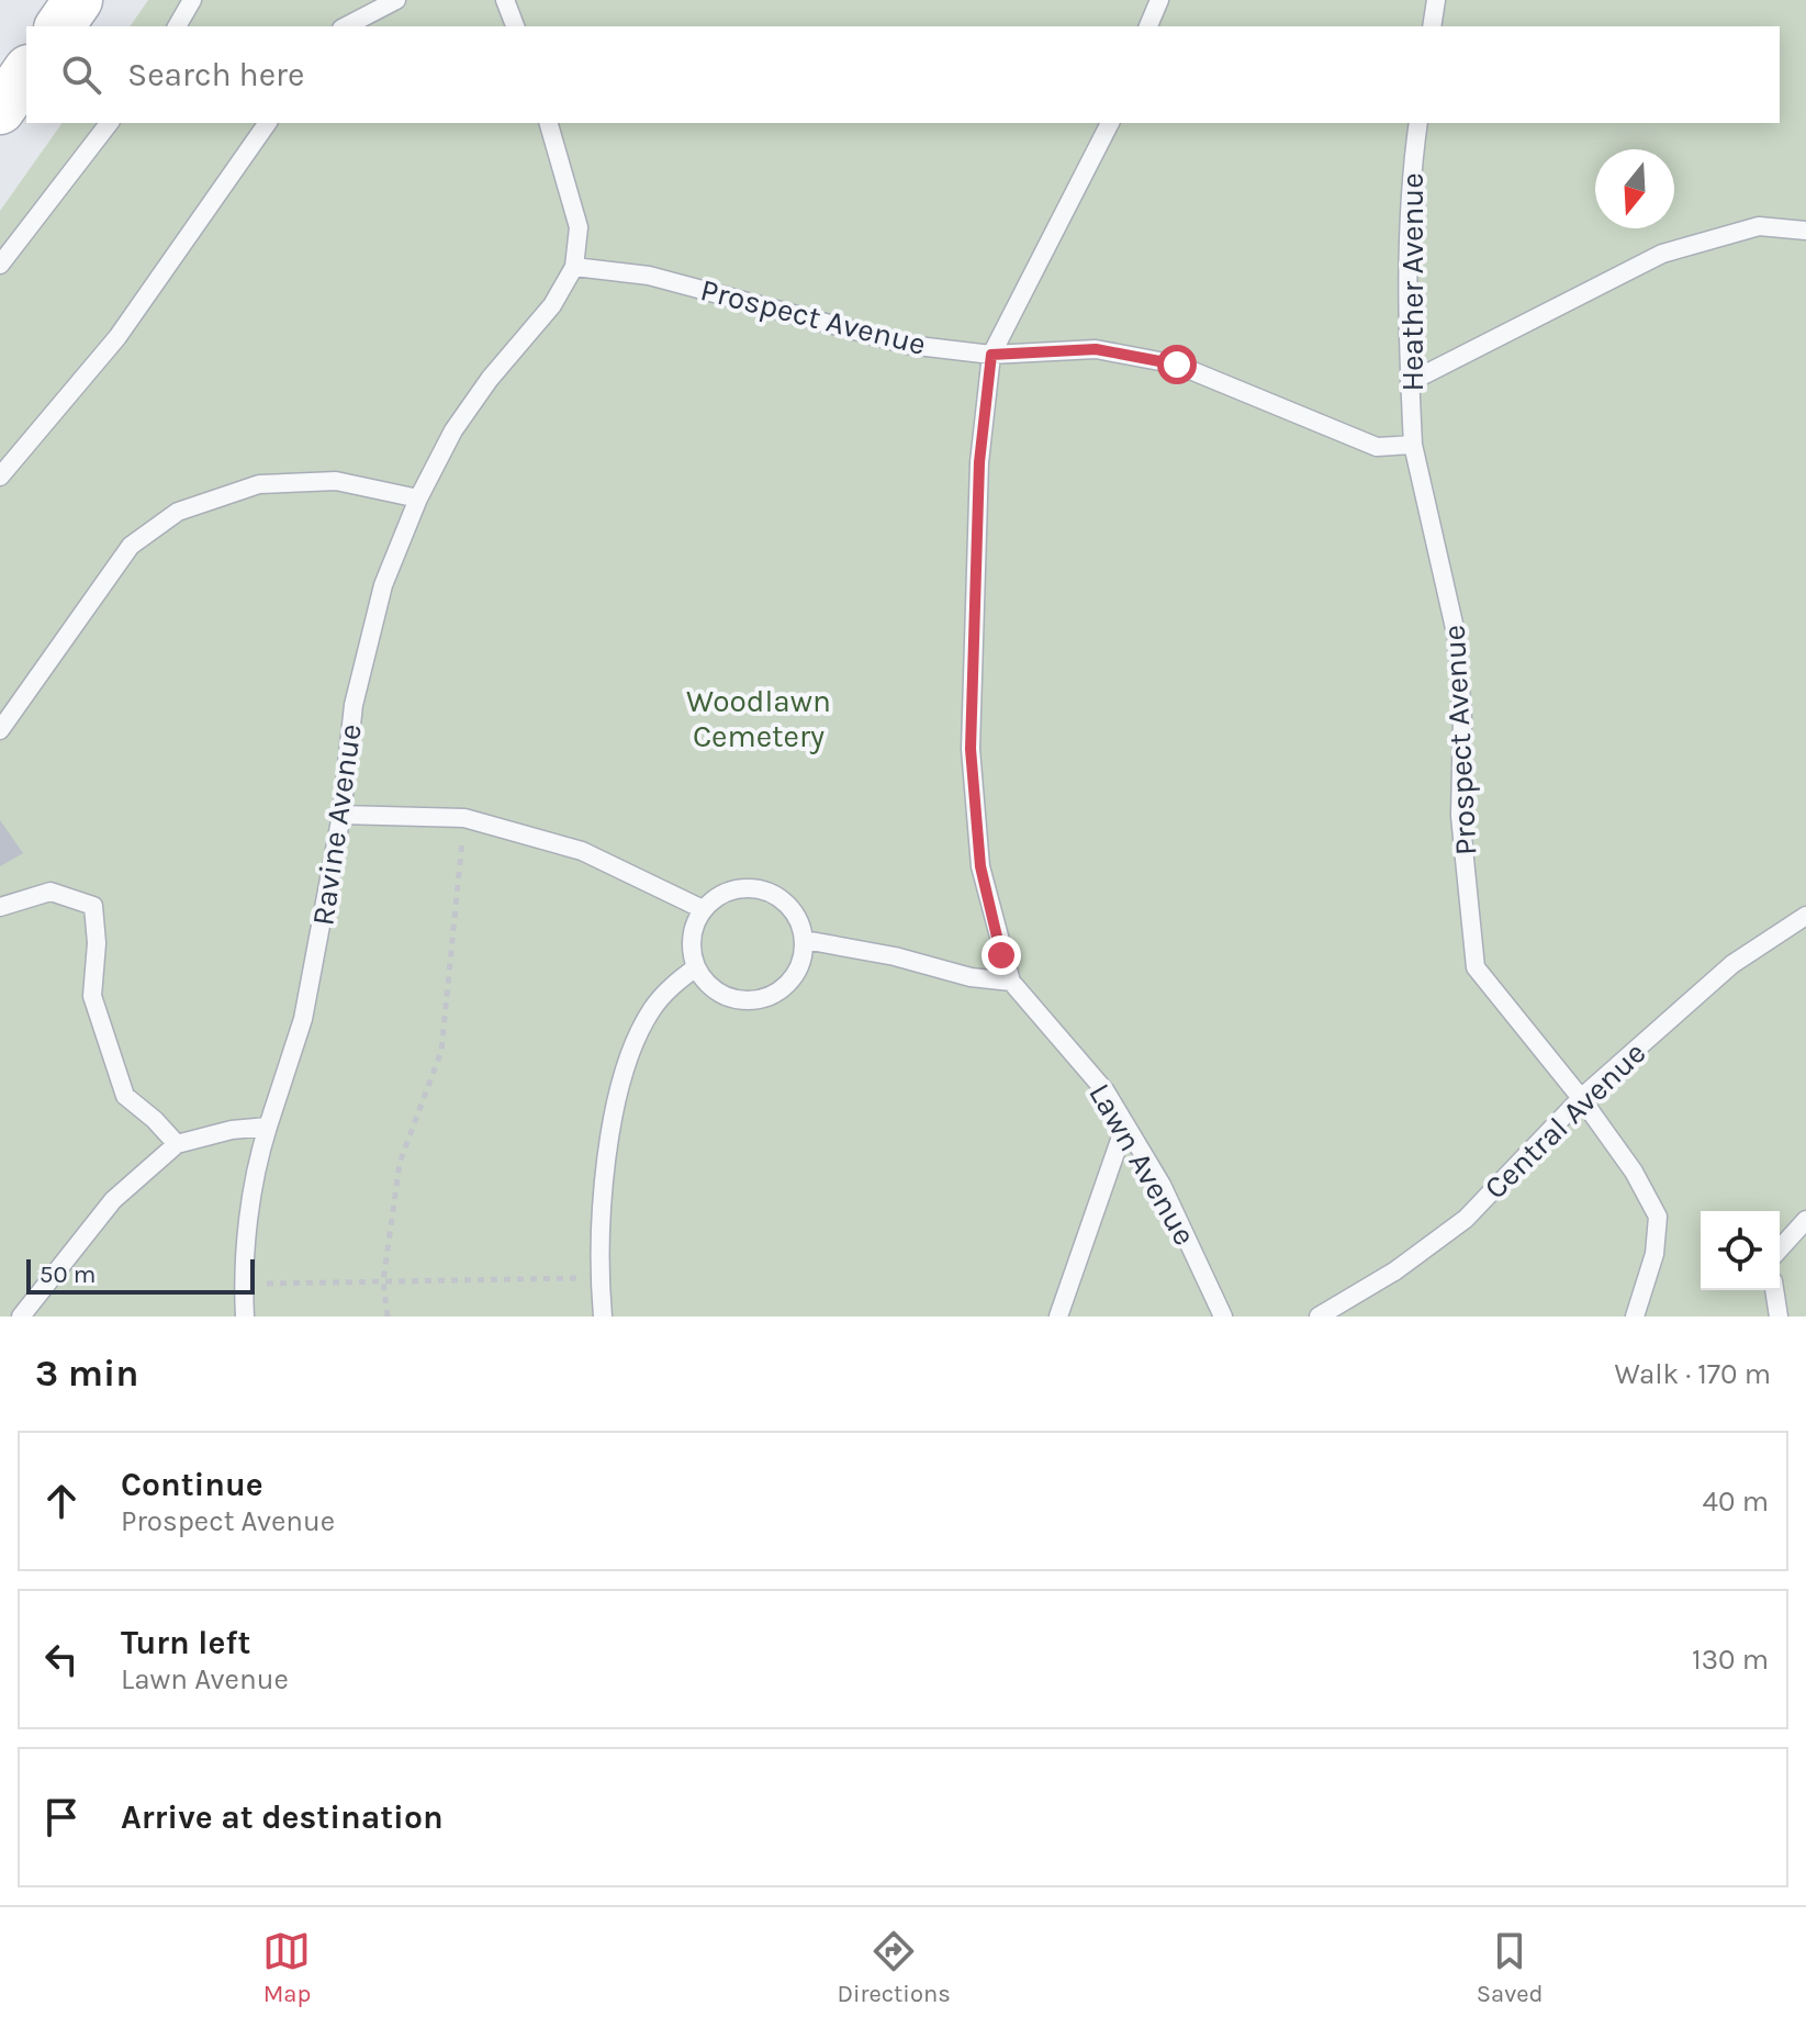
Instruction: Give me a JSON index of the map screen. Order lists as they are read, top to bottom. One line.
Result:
{"streets":{"lane":["Heather Avenue","Prospect Avenue","Ravine Avenue","Central Avenue","Lawn Avenue"]},"crossings":[["Heather Avenue","Prospect Avenue"],["Prospect Avenue","Ravine Avenue"],["Prospect Avenue","Central Avenue"],["Prospect Avenue","Lawn Avenue"]],"parks":["Woodlawn Cemetery"],"scale_bar":"50 m","north":"bottom","page":{"search":"Search here","scale":"50 m","heading":["3 min","Walk · 170 m"],"list":[["Continue","Prospect Avenue","40 m"],["Turn left","Lawn Avenue","130 m"],"Arrive at destination"],"nav":["Map","Directions","Saved"]}}
